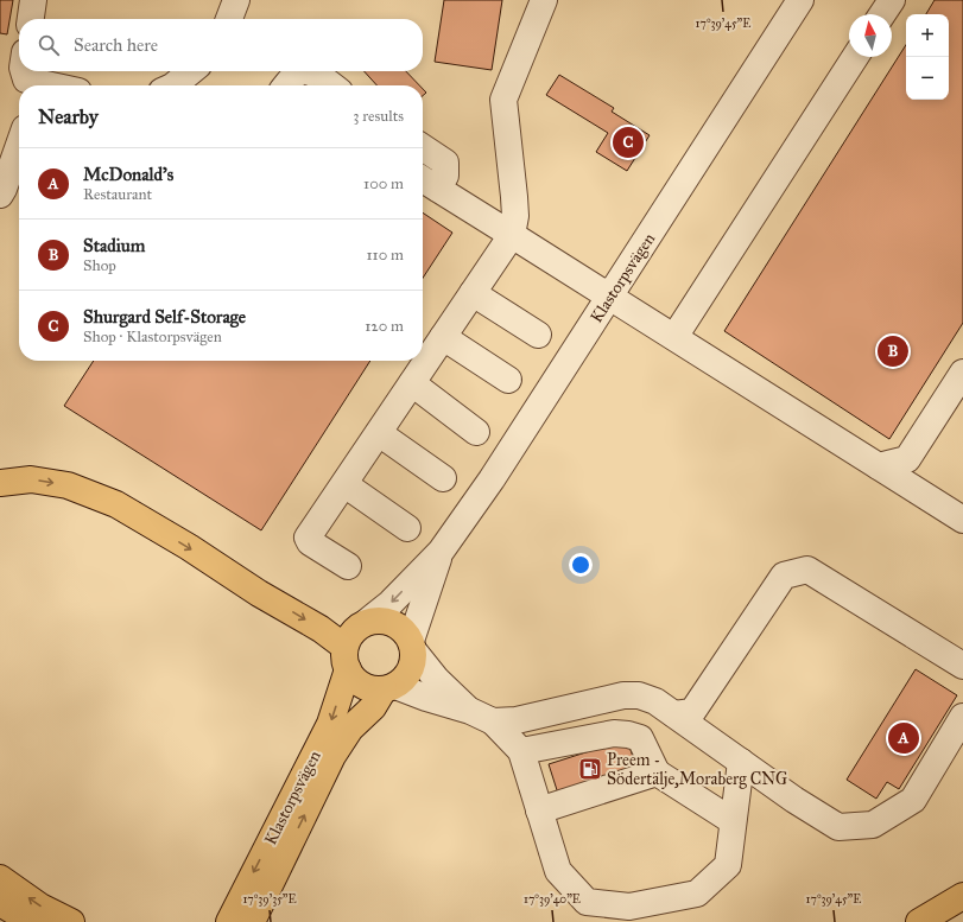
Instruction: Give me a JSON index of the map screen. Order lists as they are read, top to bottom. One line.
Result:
{"streets":{"main road":["Klastorpsvägen"]},"places":{"fuel station":["Preem - Södertälje,Moraberg CNG"]},"north":"top","page":{"map_buttons":["+","−"],"search":"Search here","heading":["Nearby","3 results"],"pins":["C","B","A"],"list":[{"mark":"A","name":"McDonald's","note":"Restaurant","value":"100 m"},{"mark":"B","name":"Stadium","note":"Shop","value":"110 m"},{"mark":"C","name":"Shurgard Self-Storage","note":"Shop · Klastorpsvägen","value":"120 m"}]},"coordinates":["17°39'45\"E","17°39'35\"E","17°39'40\"E"]}
